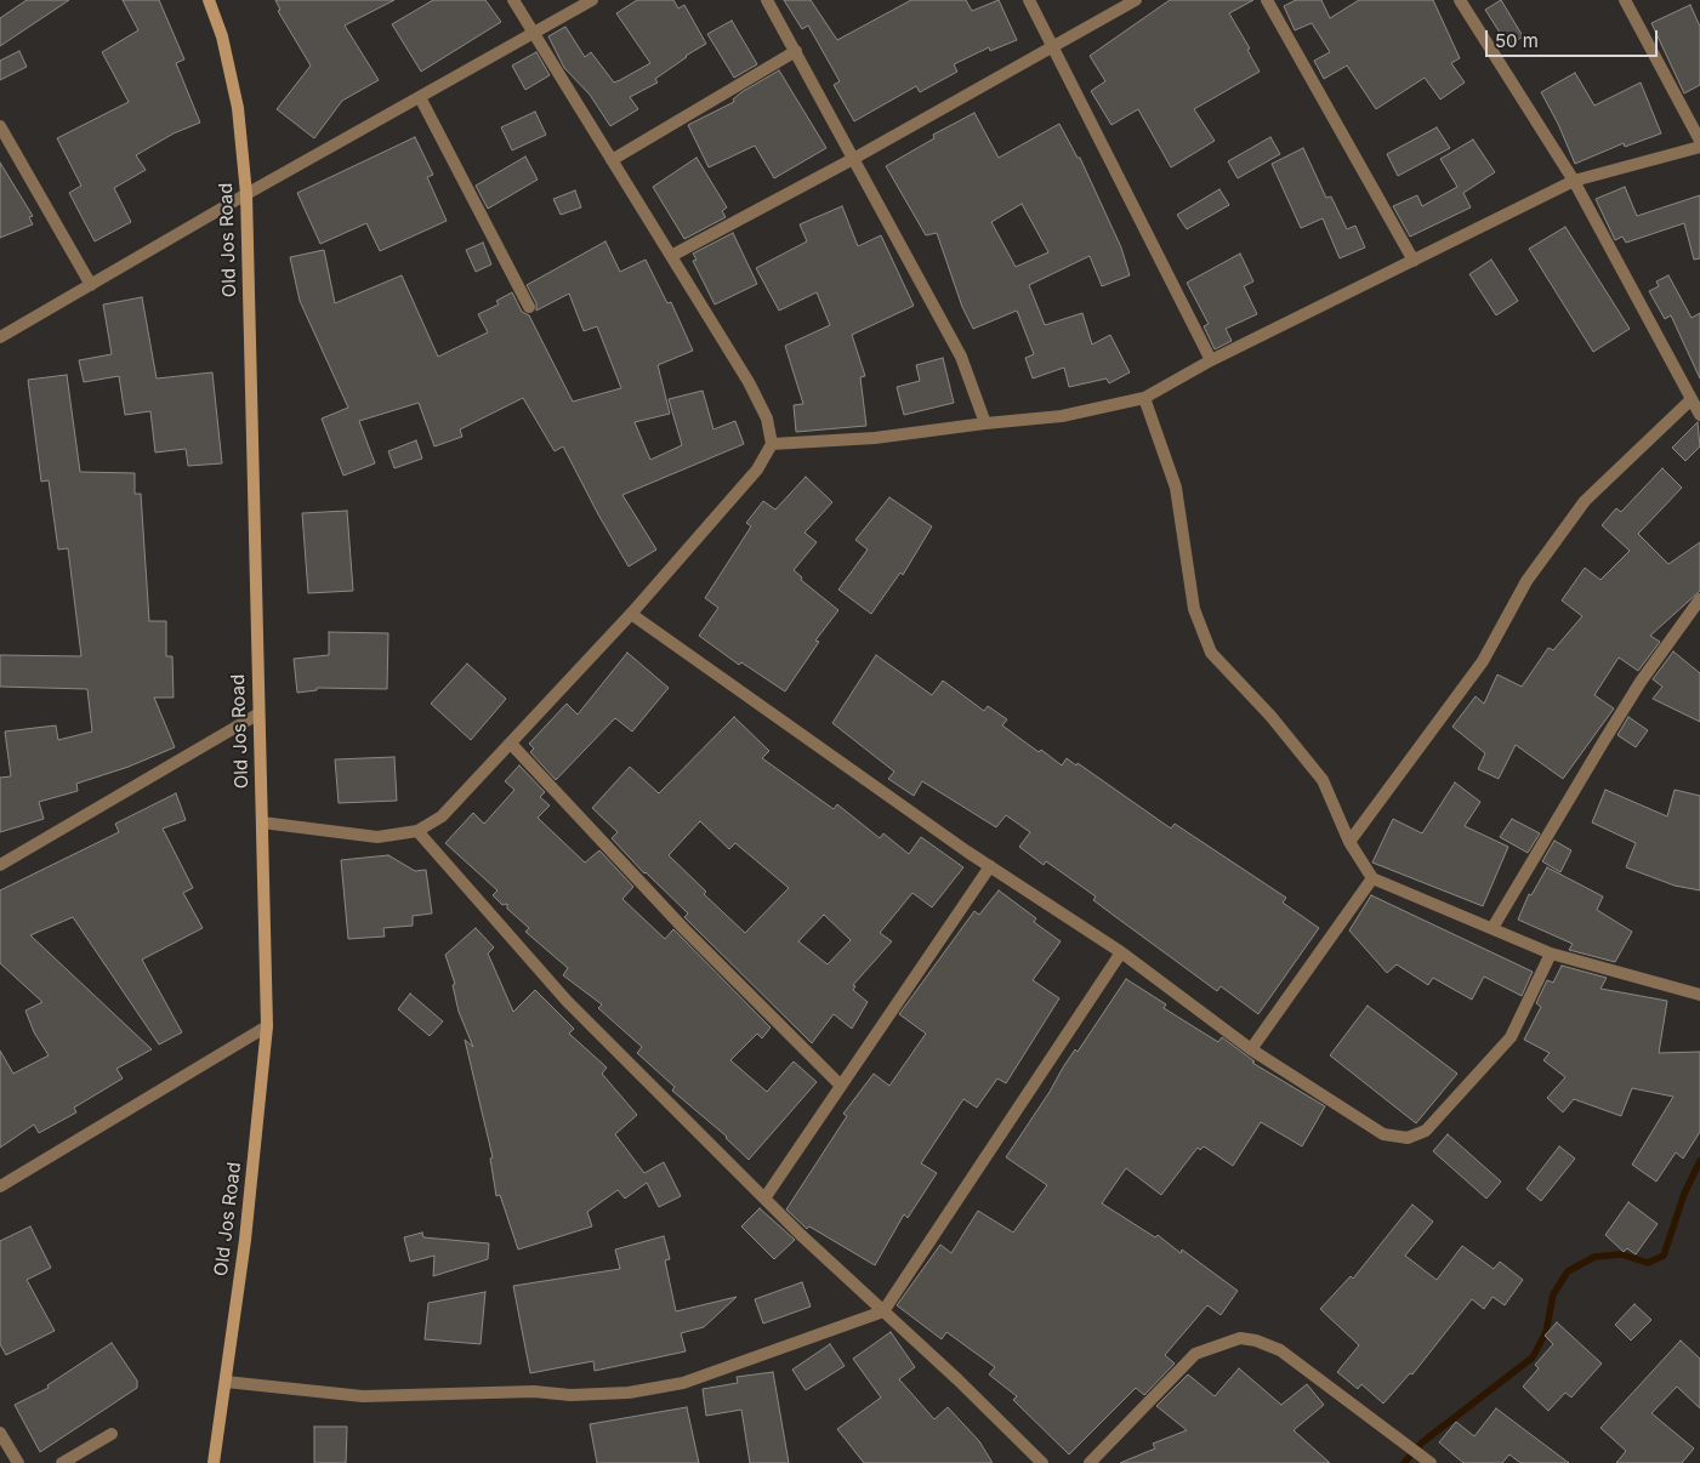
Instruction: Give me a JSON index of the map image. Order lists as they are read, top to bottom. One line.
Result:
{"streets":{"main road":["Old Jos Road"]},"scale_bar":"50 m"}
